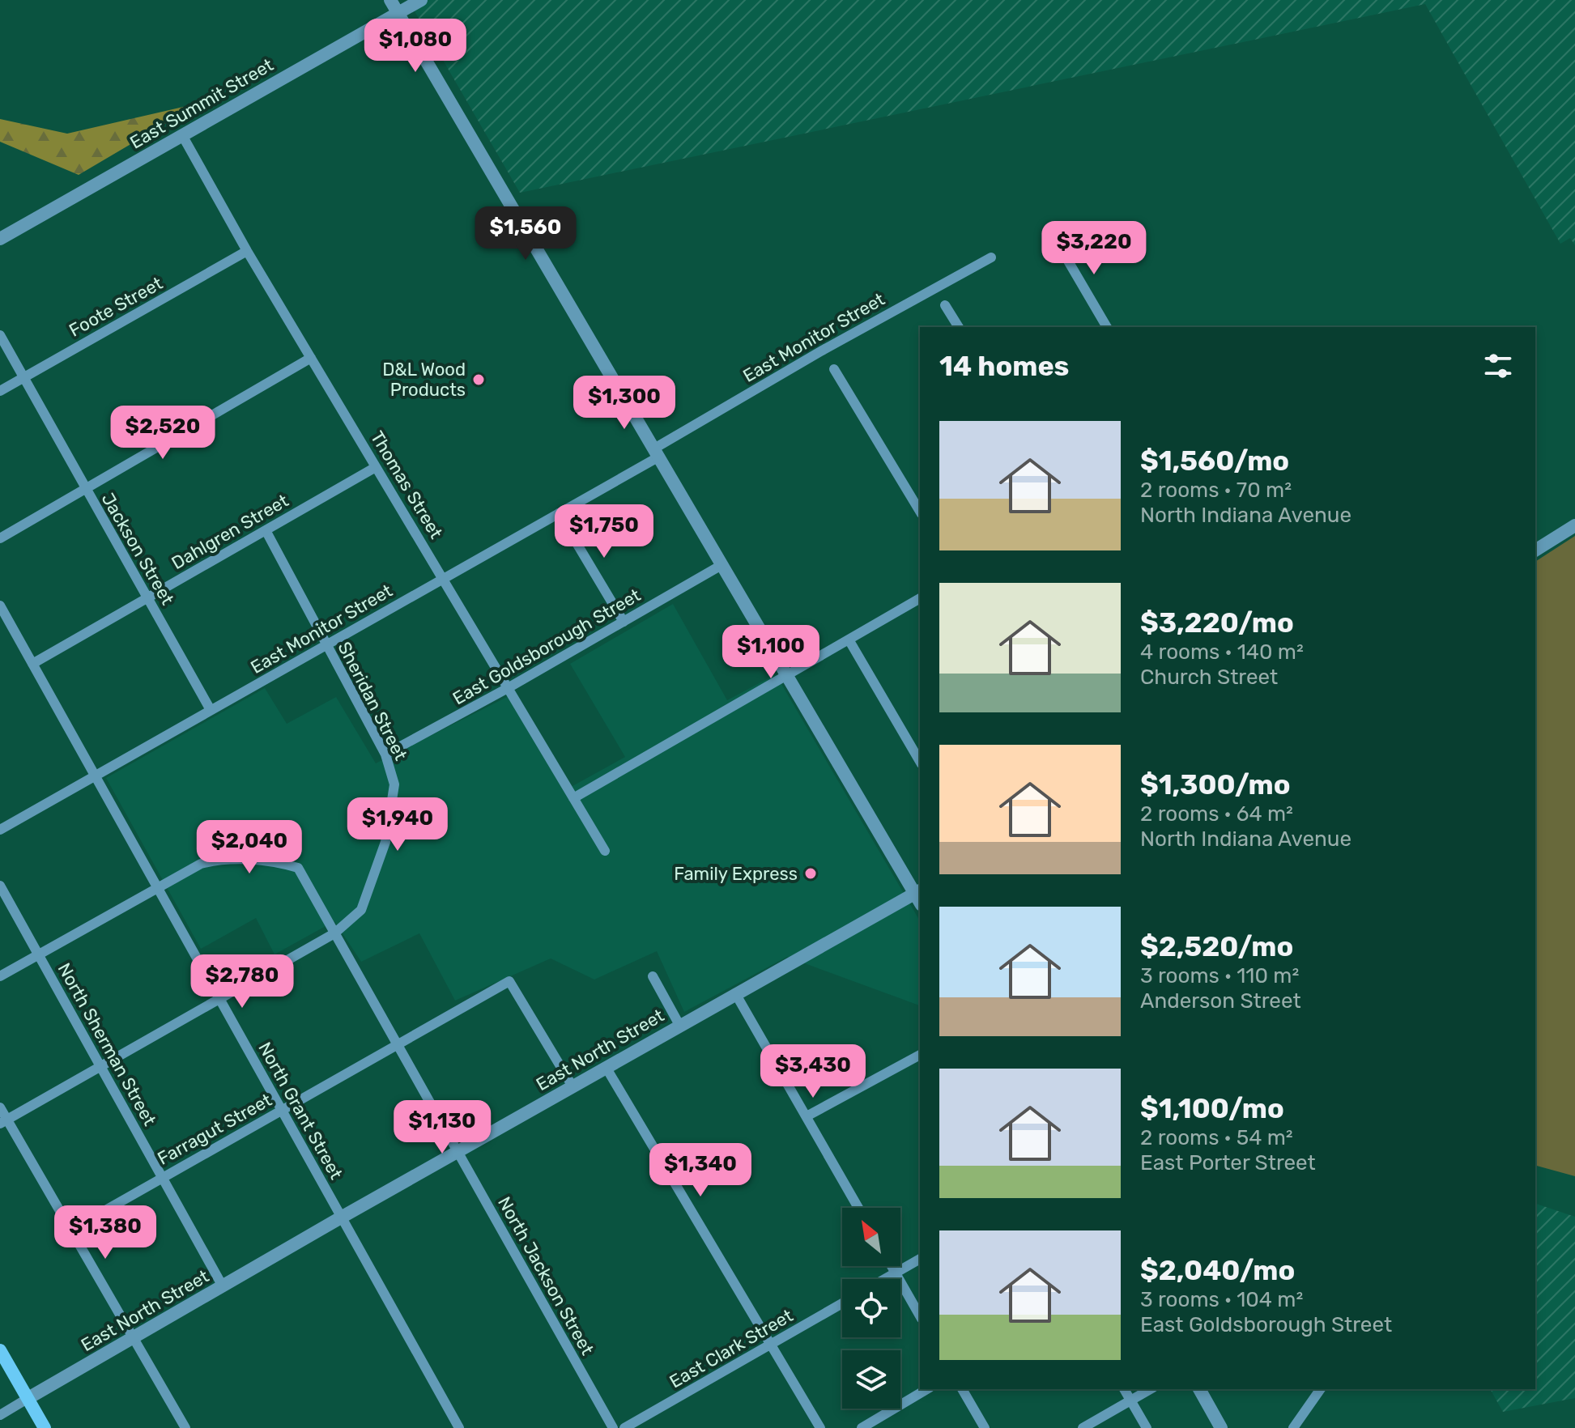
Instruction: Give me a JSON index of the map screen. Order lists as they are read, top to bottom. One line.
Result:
{"streets":{"street":["East Summit Street","Foote Street","East Monitor Street","Thomas Street","Dahlgren Street","Jackson Street","East Goldsborough Street","Sheridan Street","North Sherman Street","East North Street","North Grant Street","Farragut Street","North Jackson Street","East Clark Street"]},"crossings":[["East Summit Street","Thomas Street"],["Foote Street","Thomas Street"],["Foote Street","Jackson Street"],["East Monitor Street","Thomas Street"],["East Monitor Street","Jackson Street"],["East Monitor Street","Sheridan Street"],["East Monitor Street","North Grant Street"],["Thomas Street","Dahlgren Street"],["Thomas Street","East Goldsborough Street"],["Dahlgren Street","Jackson Street"],["Dahlgren Street","Sheridan Street"],["Dahlgren Street","North Grant Street"],["East Goldsborough Street","Sheridan Street"],["Sheridan Street","North Jackson Street"],["North Sherman Street","East North Street"],["North Sherman Street","Farragut Street"],["East North Street","North Grant Street"],["East North Street","Farragut Street"],["East North Street","North Jackson Street"],["North Grant Street","Farragut Street"],["North Grant Street","North Jackson Street"],["Farragut Street","North Jackson Street"]],"places":["D&L Wood Products","Family Express"],"north":"top left","page":{"price":["$1,080","$1,560","$3,220","$1,300","$2,520","$1,750","$1,100","$1,940","$2,040","$2,780","$3,430","$1,130","$1,340","$1,380"],"heading":"14 homes","list":[{"name":"$1,560/mo","note":"2 rooms · 70 m² · North Indiana Avenue"},{"name":"$3,220/mo","note":"4 rooms · 140 m² · Church Street"},{"name":"$1,300/mo","note":"2 rooms · 64 m² · North Indiana Avenue"},{"name":"$2,520/mo","note":"3 rooms · 110 m² · Anderson Street"},{"name":"$1,100/mo","note":"2 rooms · 54 m² · East Porter Street"},{"name":"$2,040/mo","note":"3 rooms · 104 m² · East Goldsborough Street"}]}}
